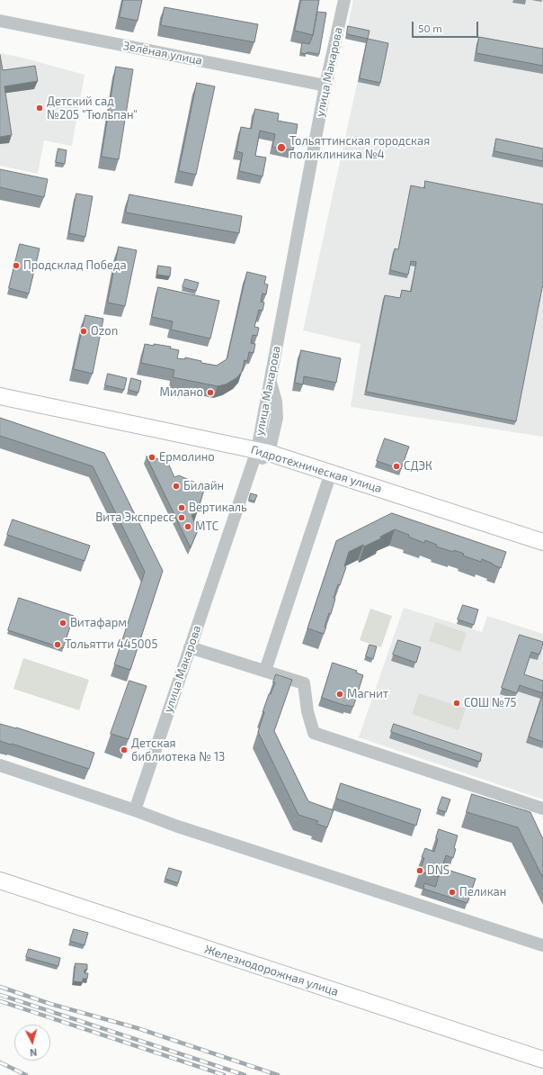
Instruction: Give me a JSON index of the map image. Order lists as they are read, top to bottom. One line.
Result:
{"streets":{"main road":["Гидротехническая улица","Железнодорожная улица"],"street":["Зелёная улица","улица Макарова"]},"crossings":[["Зелёная улица","улица Макарова"],["улица Макарова","Гидротехническая улица"]],"places":["Детский сад №205 \"Тюльпан\"","Тольяттинская городская поликлиника №4","Продсклад Победа","Ozon","Милано","Ермолино","СДЭК","Билайн","Вертикаль","Вита Экспресс","МТС","Витафарм","Тольятти 445005","Магнит","СОШ №75","Детская библиотека № 13","DNS","Пеликан"],"scale_bar":"50 m","north":"bottom"}
